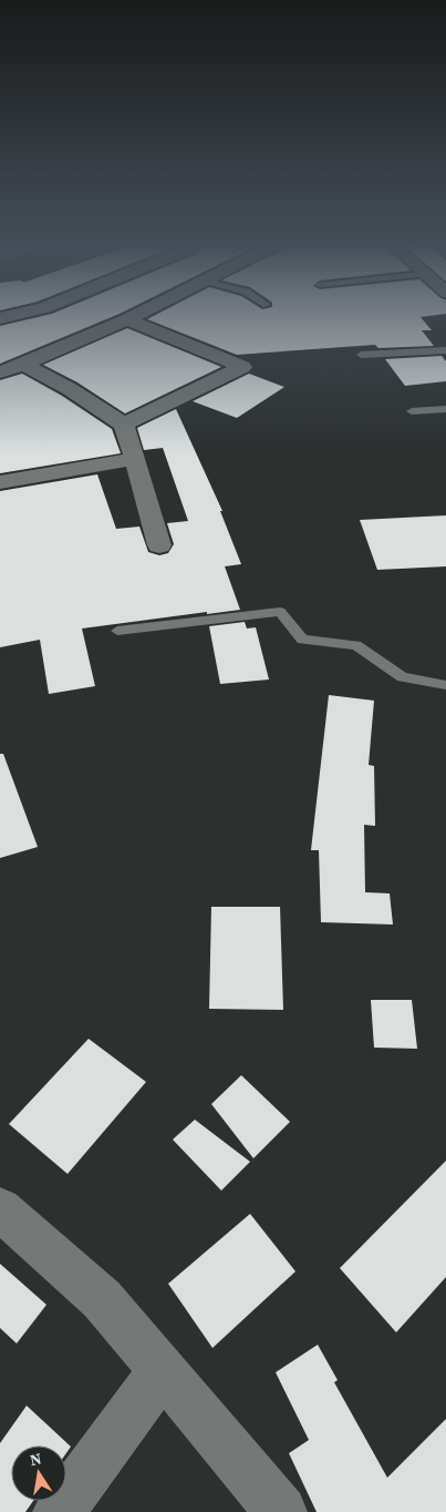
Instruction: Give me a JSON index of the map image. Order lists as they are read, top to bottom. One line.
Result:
{"north":"top"}
